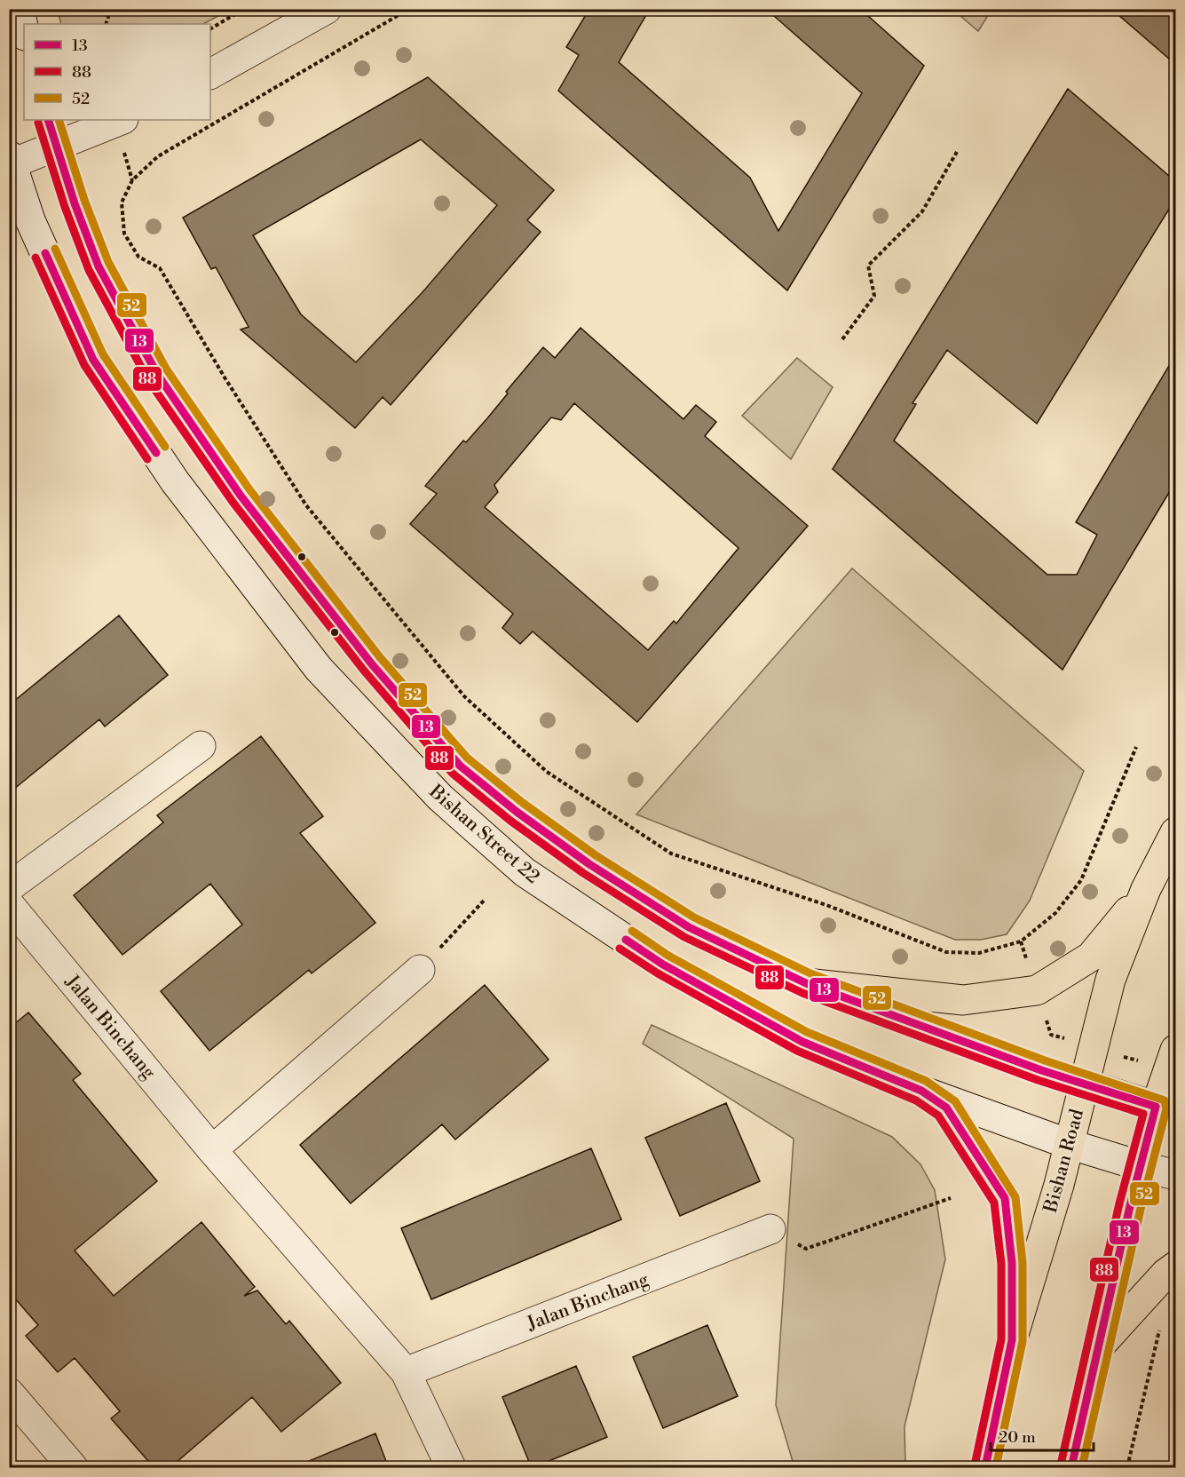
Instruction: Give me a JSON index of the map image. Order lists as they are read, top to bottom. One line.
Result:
{"streets":{"main road":["Bishan Street 22","Jalan Binchang","Bishan Road"]},"crossings":[["Bishan Street 22","Bishan Road"]],"lines":["transit line 13","transit line 52","transit line 88"],"legend":["13","88","52"],"scale_bar":"20 m"}
